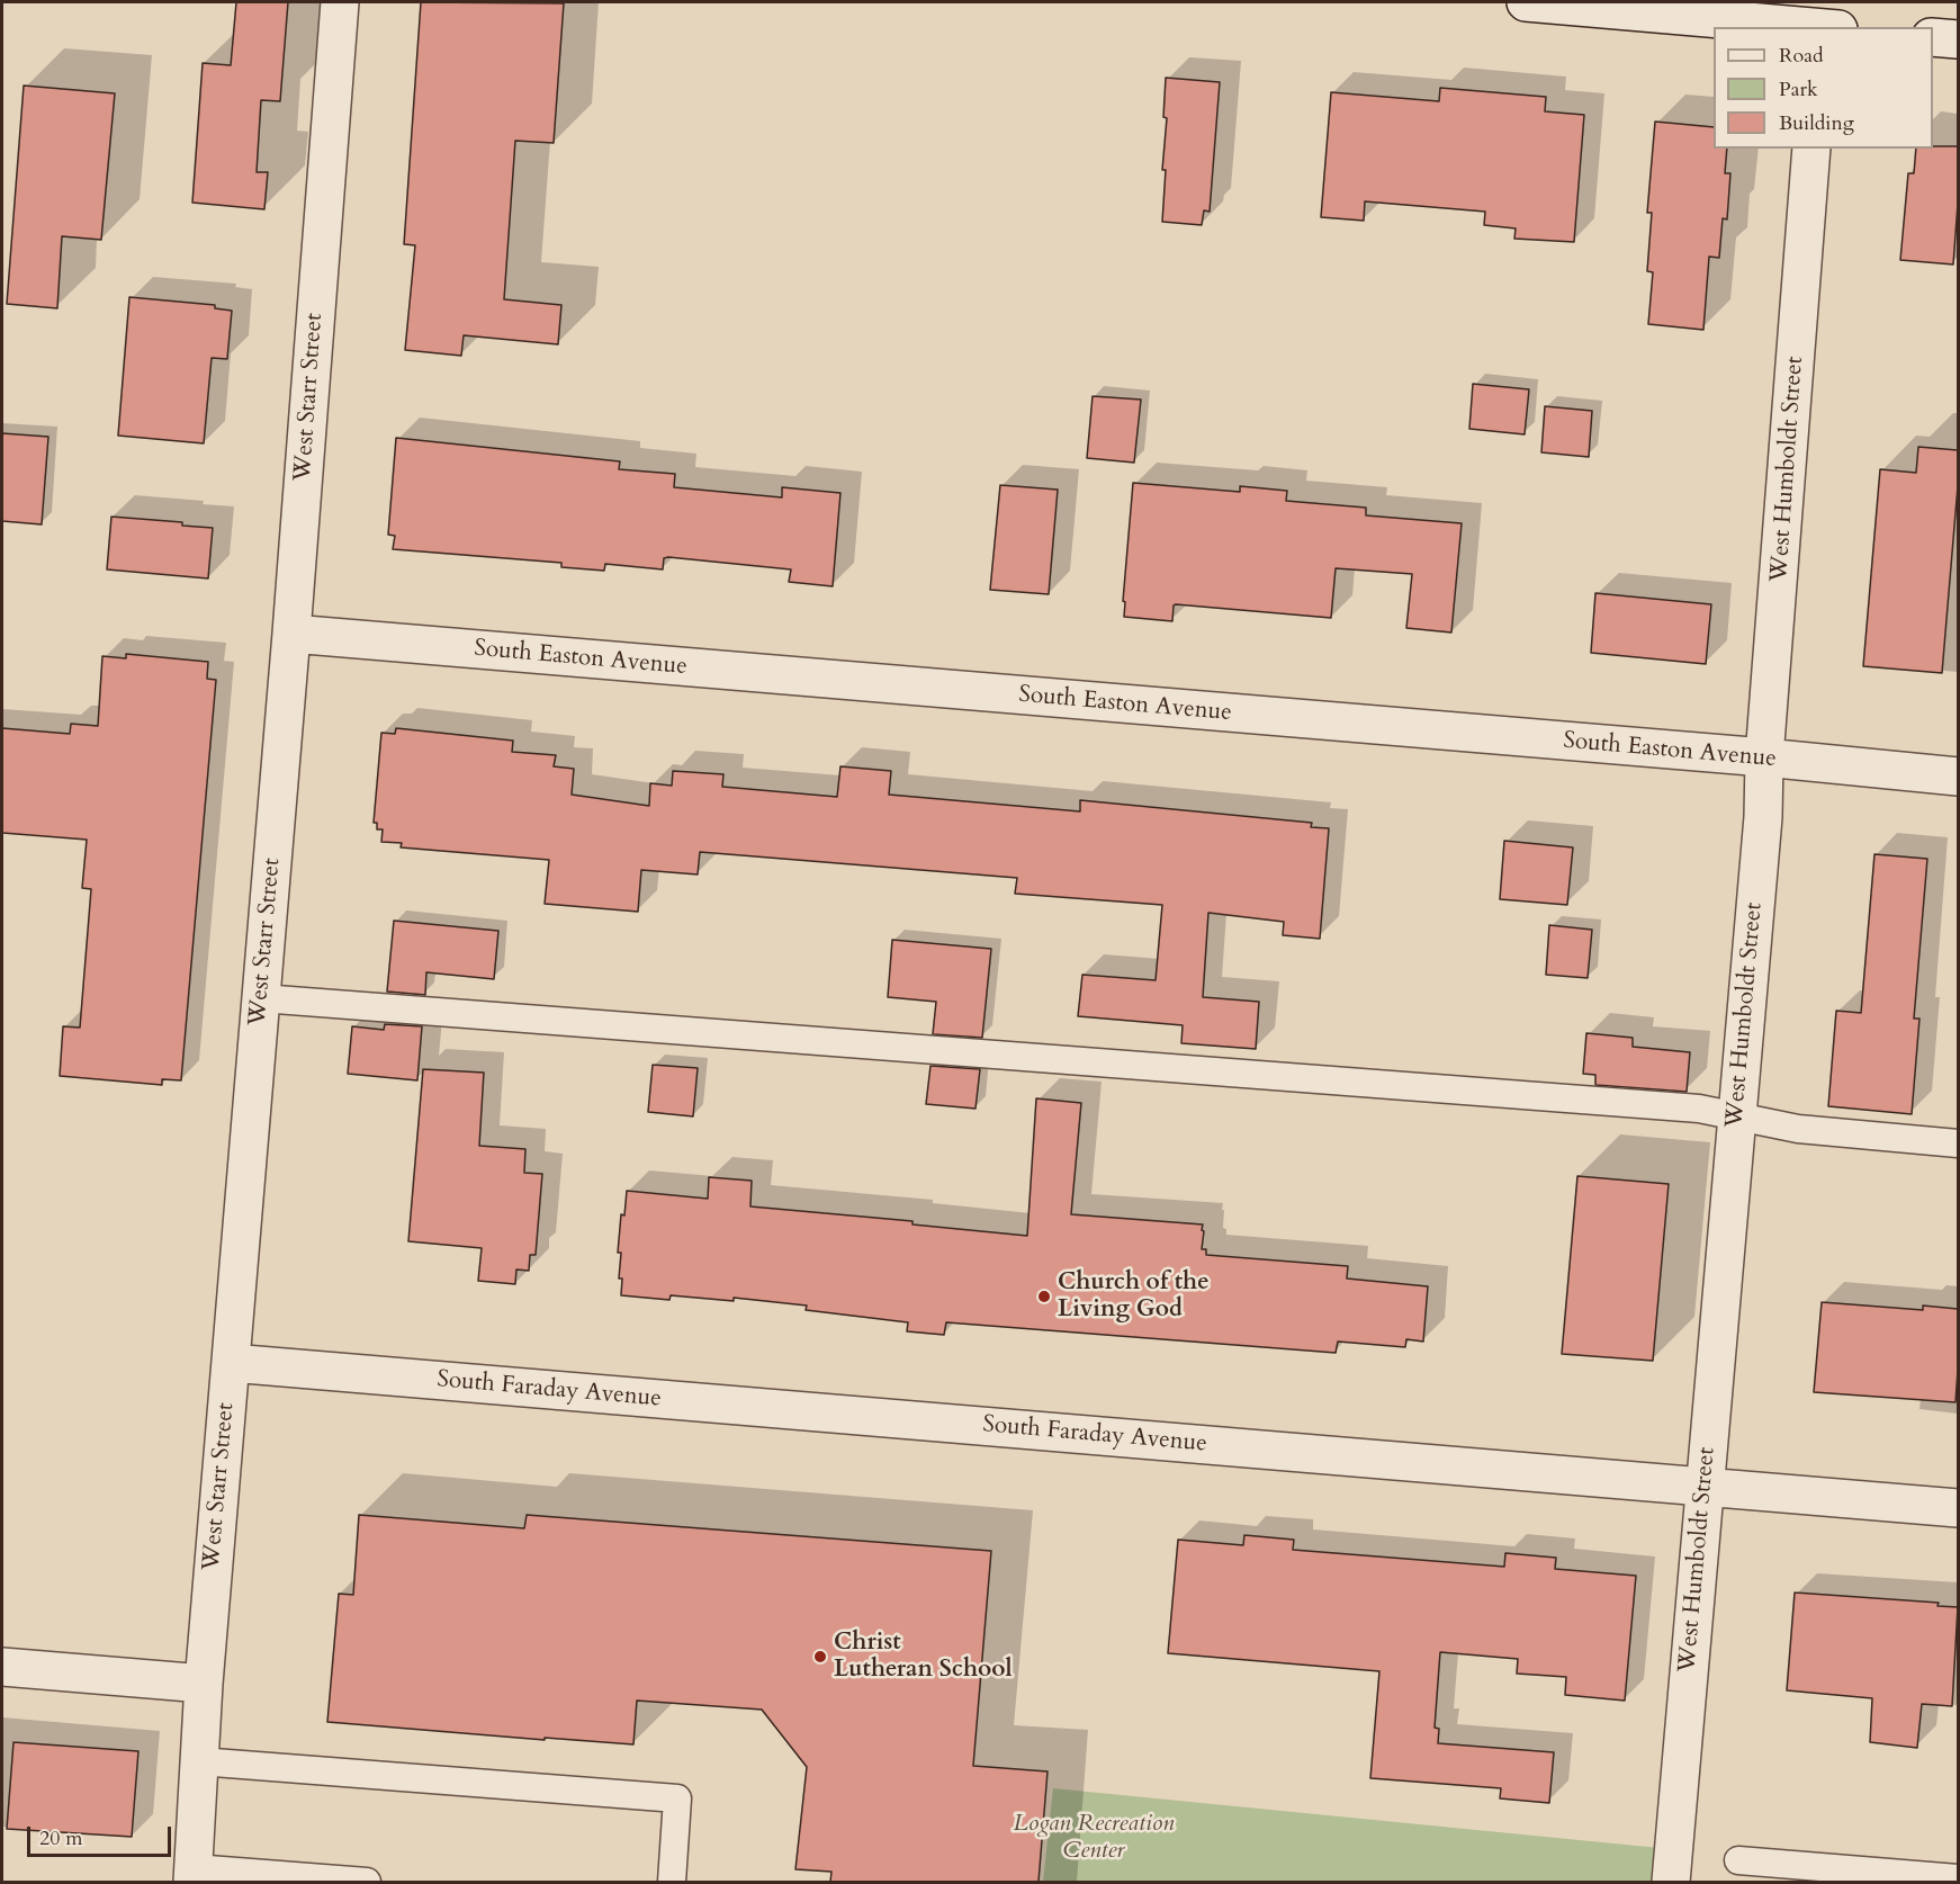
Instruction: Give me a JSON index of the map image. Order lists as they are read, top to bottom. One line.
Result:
{"streets":{"street":["West Starr Street","West Humboldt Street","South Easton Avenue","South Faraday Avenue"]},"crossings":[["West Starr Street","South Easton Avenue"],["West Starr Street","South Faraday Avenue"],["West Humboldt Street","South Easton Avenue"],["West Humboldt Street","South Faraday Avenue"]],"parks":["Logan Recreation Center"],"places":["Church of the Living God","Christ Lutheran School"],"legend":["Road","Park","Building"],"scale_bar":"20 m"}
